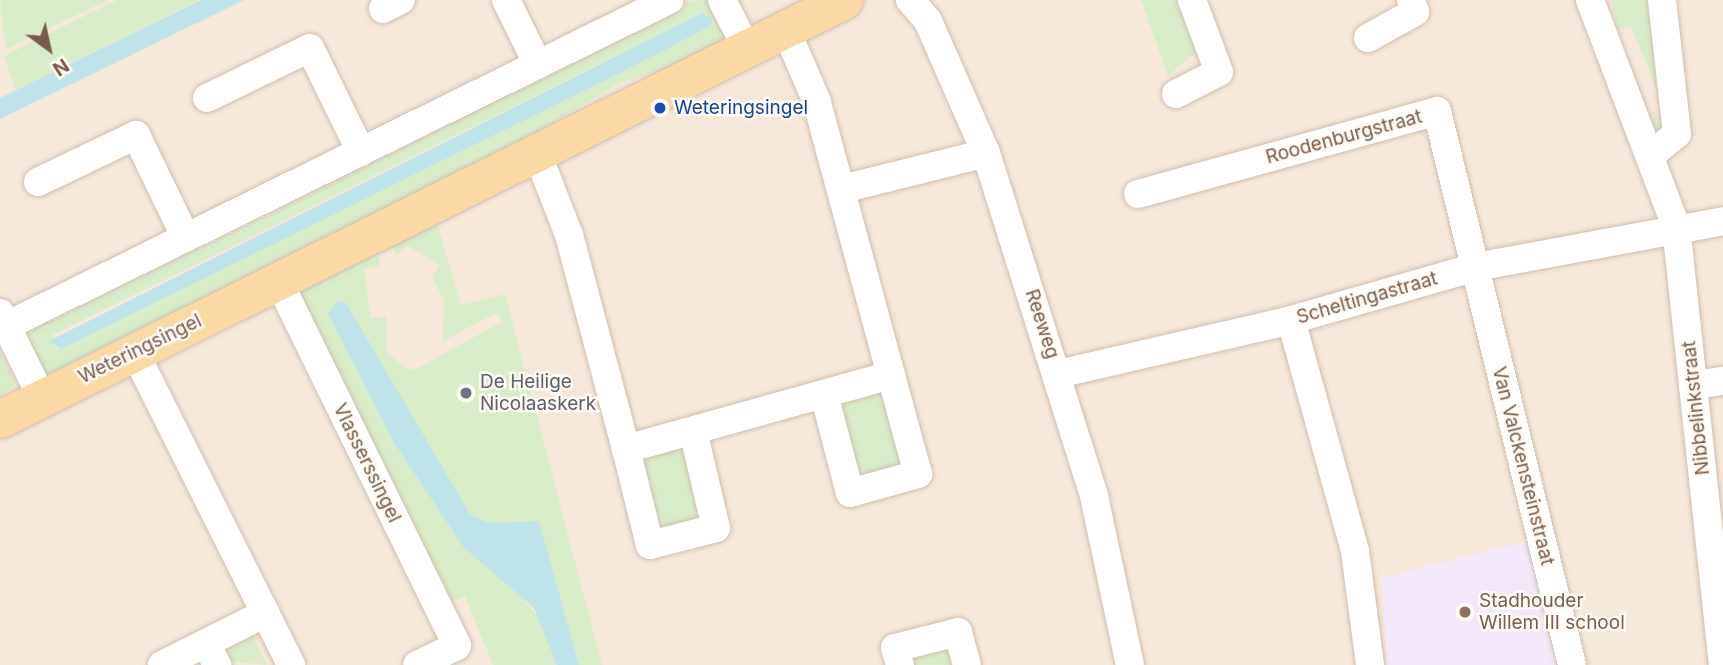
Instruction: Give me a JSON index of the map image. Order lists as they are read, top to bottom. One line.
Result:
{"streets":{"main road":["Weteringsingel"],"street":["Roodenburgstraat","Scheltingastraat","Reeweg","Nibbelinkstraat","Vlasserssingel","Van Valckensteinstraat"]},"crossings":[["Roodenburgstraat","Scheltingastraat"],["Roodenburgstraat","Van Valckensteinstraat"],["Scheltingastraat","Reeweg"],["Scheltingastraat","Nibbelinkstraat"],["Scheltingastraat","Van Valckensteinstraat"],["Weteringsingel","Vlasserssingel"]],"places":["Weteringsingel","De Heilige Nicolaaskerk","Stadhouder Willem III school"],"north":"bottom right"}
